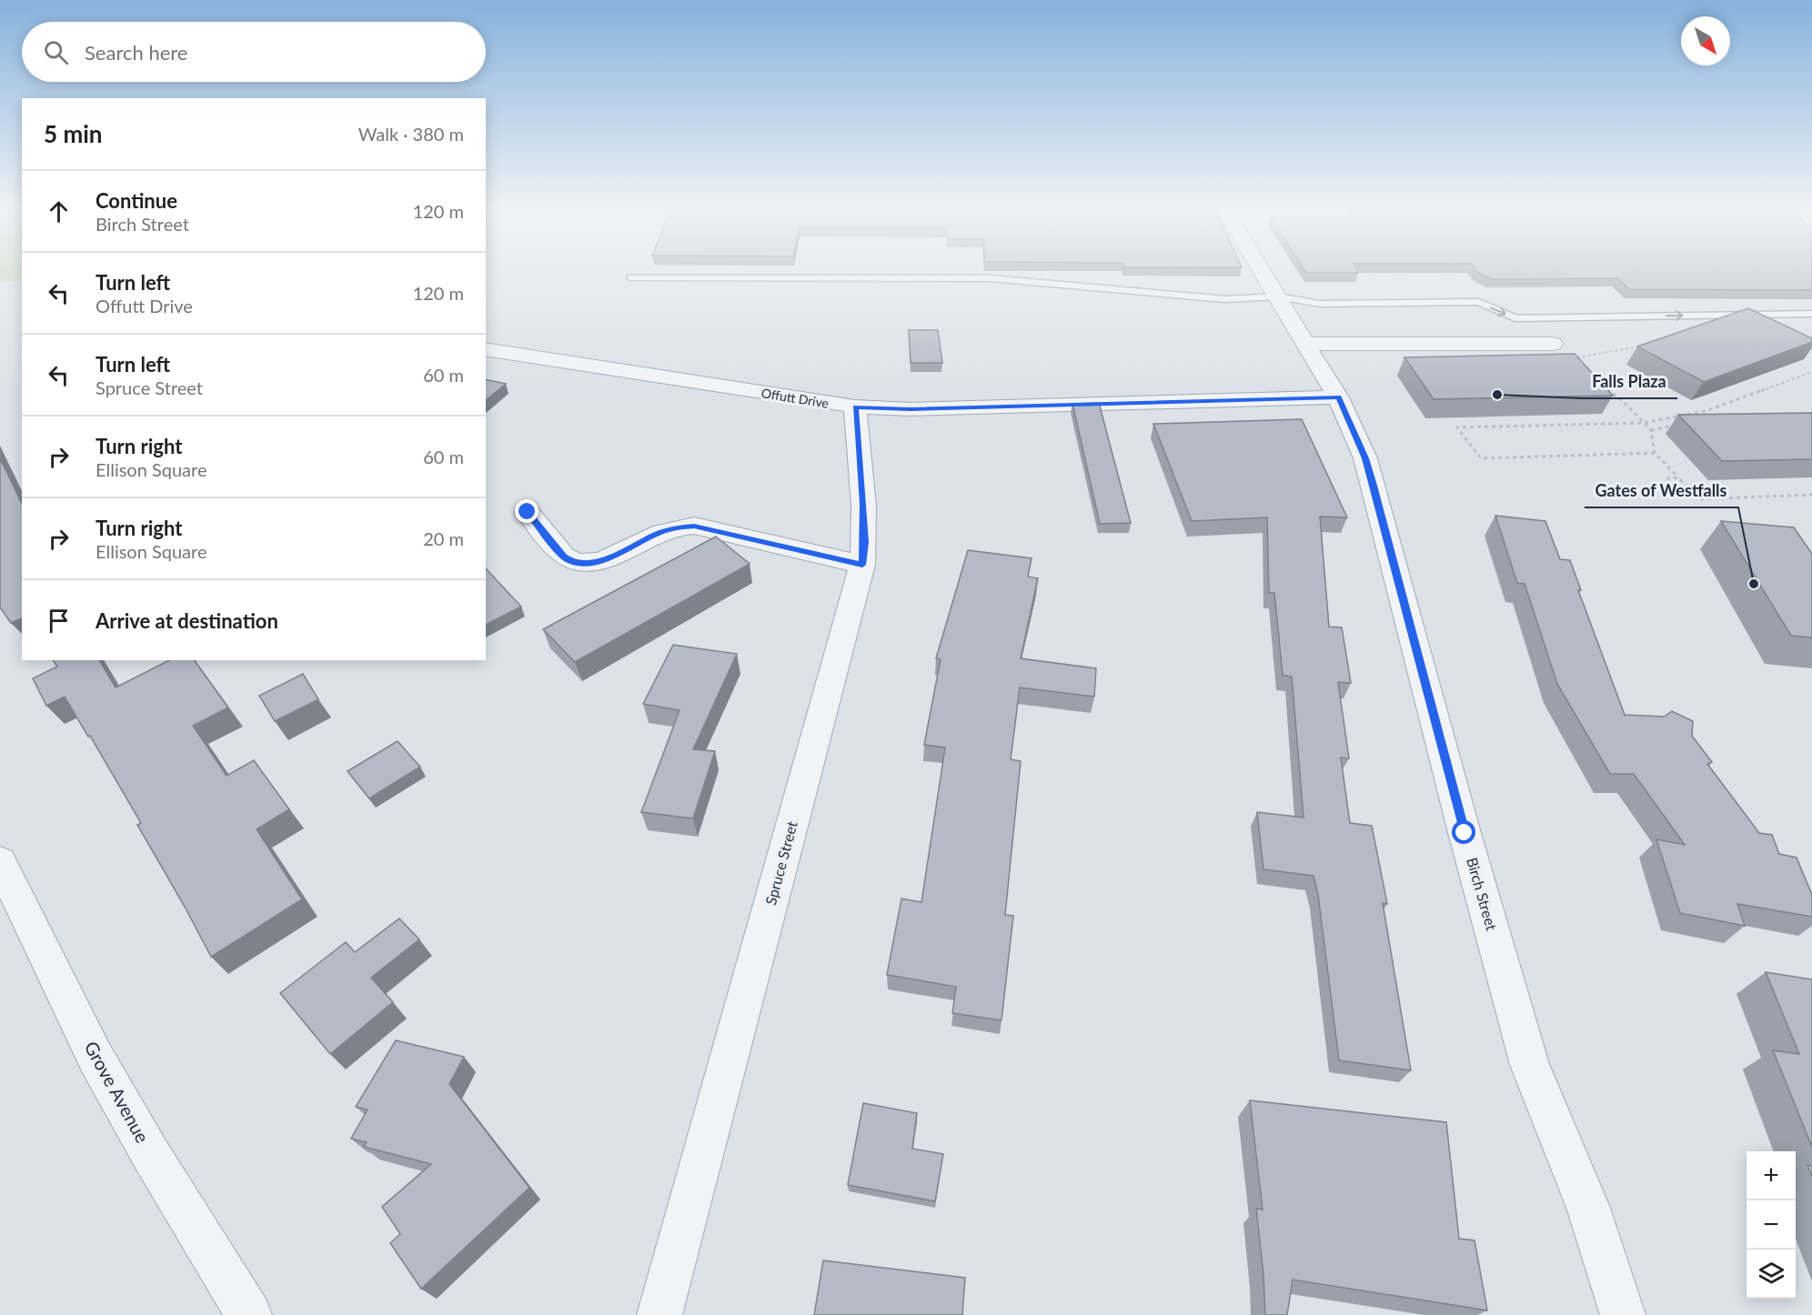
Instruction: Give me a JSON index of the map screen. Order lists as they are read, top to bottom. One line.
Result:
{"streets":{"street":["Offutt Drive","Spruce Street","Birch Street","Grove Avenue"]},"crossings":[["Offutt Drive","Spruce Street"],["Offutt Drive","Birch Street"]],"places":["Falls Plaza","Gates of Westfalls"],"north":"bottom right","page":{"search":"Search here","heading":["5 min","Walk · 380 m"],"list":[["Continue","Birch Street","120 m"],["Turn left","Offutt Drive","120 m"],["Turn left","Spruce Street","60 m"],["Turn right","Ellison Square","60 m"],["Turn right","Ellison Square","20 m"],"Arrive at destination"],"map_buttons":["+","−"]}}
